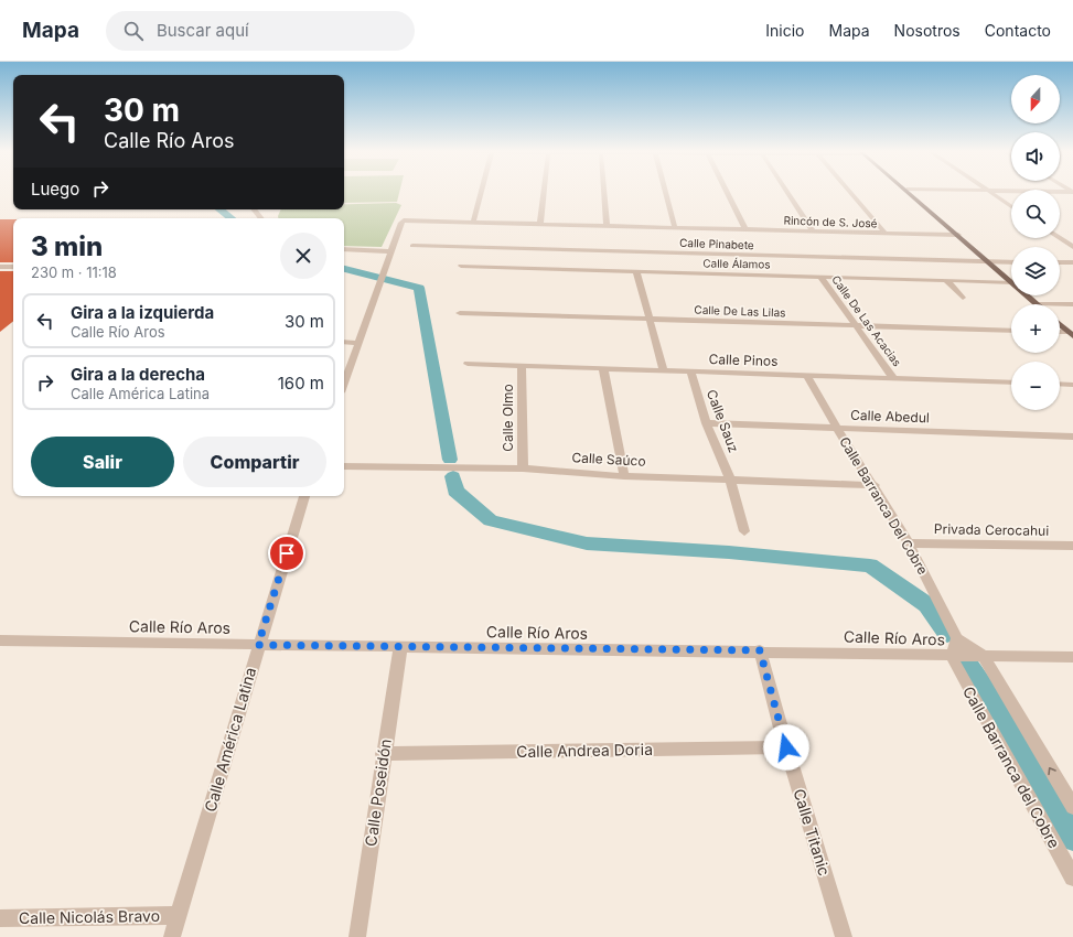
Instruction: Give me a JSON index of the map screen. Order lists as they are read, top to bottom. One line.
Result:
{"streets":{"street":["Rincón de S. José","Calle Pinabete","Calle Álamos","Calle De Las Lilas","Calle De Las Acacias","Calle Pinos","Calle Abedul","Calle Olmo","Calle Sauz","Calle Saúco","Calle Barranca Del Cobre","Privada Cerocahui","Calle Río Aros","Calle América Latina","Calle Andrea Doria","Calle Barranca del Cobre","Calle Poseidón","Calle Titanic","Calle Nicolás Bravo"]},"crossings":[["Calle Pinabete","Calle Álamos"],["Calle Álamos","Calle De Las Acacias"],["Calle De Las Lilas","Calle De Las Acacias"],["Calle De Las Acacias","Calle Pinos"],["Calle Pinos","Calle Olmo"],["Calle Pinos","Calle Sauz"],["Calle Pinos","Calle Barranca Del Cobre"],["Calle Abedul","Calle Sauz"],["Calle Abedul","Calle Barranca Del Cobre"],["Calle Olmo","Calle Saúco"],["Calle Sauz","Calle Saúco"],["Calle Saúco","Calle Barranca Del Cobre"],["Calle Barranca Del Cobre","Privada Cerocahui"],["Calle Barranca Del Cobre","Calle Río Aros"],["Calle Río Aros","Calle América Latina"],["Calle Río Aros","Calle Barranca del Cobre"],["Calle Río Aros","Calle Poseidón"],["Calle Río Aros","Calle Titanic"],["Calle América Latina","Calle Nicolás Bravo"],["Calle Andrea Doria","Calle Poseidón"],["Calle Andrea Doria","Calle Titanic"]],"north":"bottom","page":{"header":"Mapa","search":"Buscar aquí","nav":["Inicio","Mapa","Nosotros","Contacto"],"map_buttons":["+","−"],"turn":["30 m","Calle Río Aros"],"then":"Luego","heading":["3 min","230 m · 11:18"],"list":[{"name":"Gira a la izquierda","note":"Calle Río Aros","value":"30 m"},{"name":"Gira a la derecha","note":"Calle América Latina","value":"160 m"}],"buttons":["Salir","Compartir"]}}
